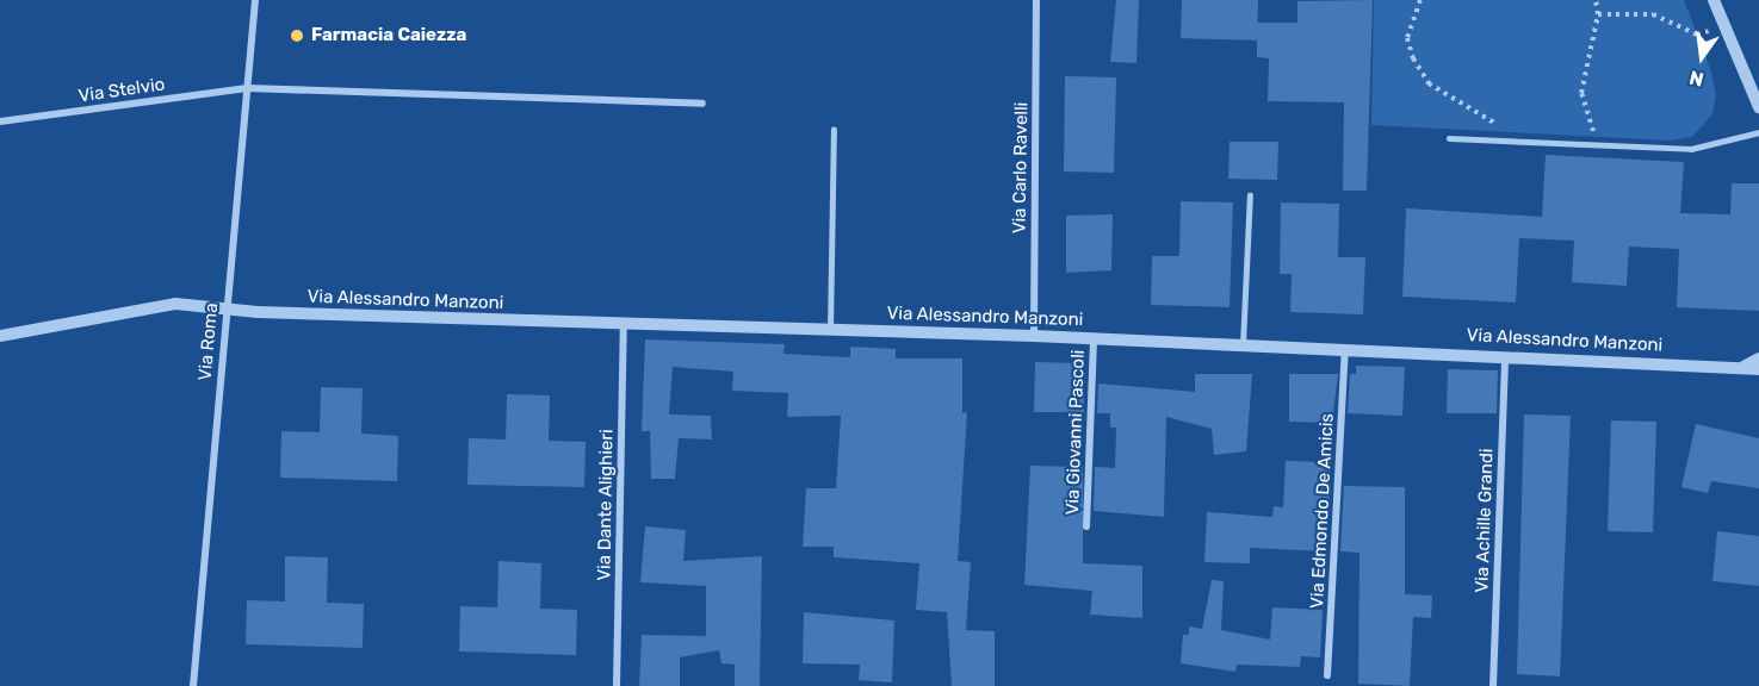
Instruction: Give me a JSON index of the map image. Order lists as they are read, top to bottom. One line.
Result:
{"streets":{"street":["Via Stelvio","Via Carlo Ravelli","Via Alessandro Manzoni","Via Roma","Via Giovanni Pascoli","Via Dante Alighieri","Via Edmondo De Amicis","Via Achille Grandi"]},"crossings":[["Via Stelvio","Via Roma"],["Via Carlo Ravelli","Via Alessandro Manzoni"],["Via Alessandro Manzoni","Via Roma"],["Via Alessandro Manzoni","Via Giovanni Pascoli"],["Via Alessandro Manzoni","Via Dante Alighieri"],["Via Alessandro Manzoni","Via Edmondo De Amicis"],["Via Alessandro Manzoni","Via Achille Grandi"]],"places":["Farmacia Caiezza"],"north":"bottom"}
